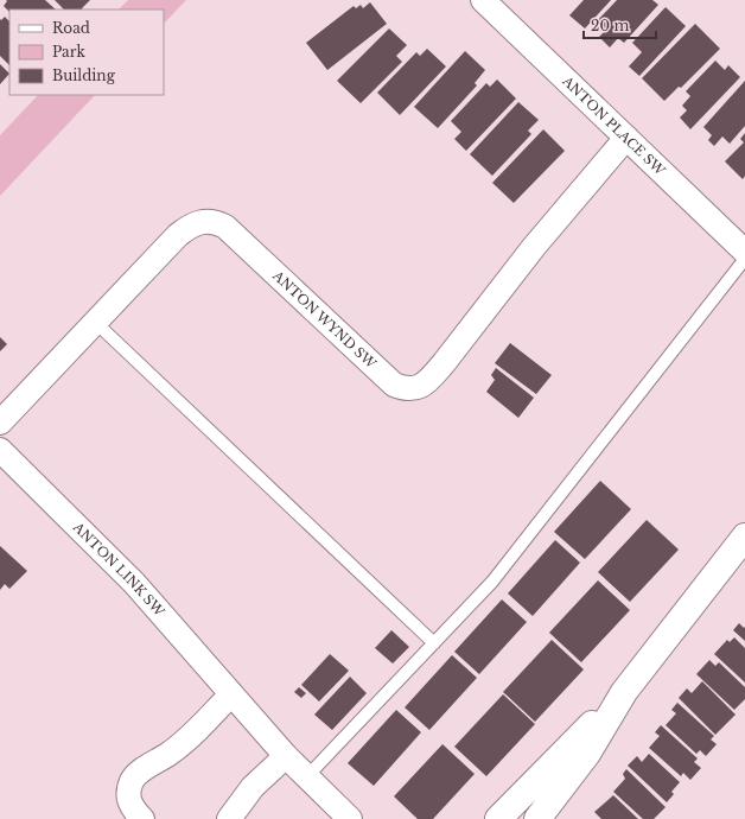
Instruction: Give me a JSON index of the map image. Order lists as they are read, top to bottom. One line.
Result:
{"streets":{"street":["ANTON PLACE SW","ANTON WYND SW","ANTON LINK SW"]},"crossings":[["ANTON PLACE SW","ANTON WYND SW"]],"legend":["Road","Park","Building"],"scale_bar":"20 m"}
